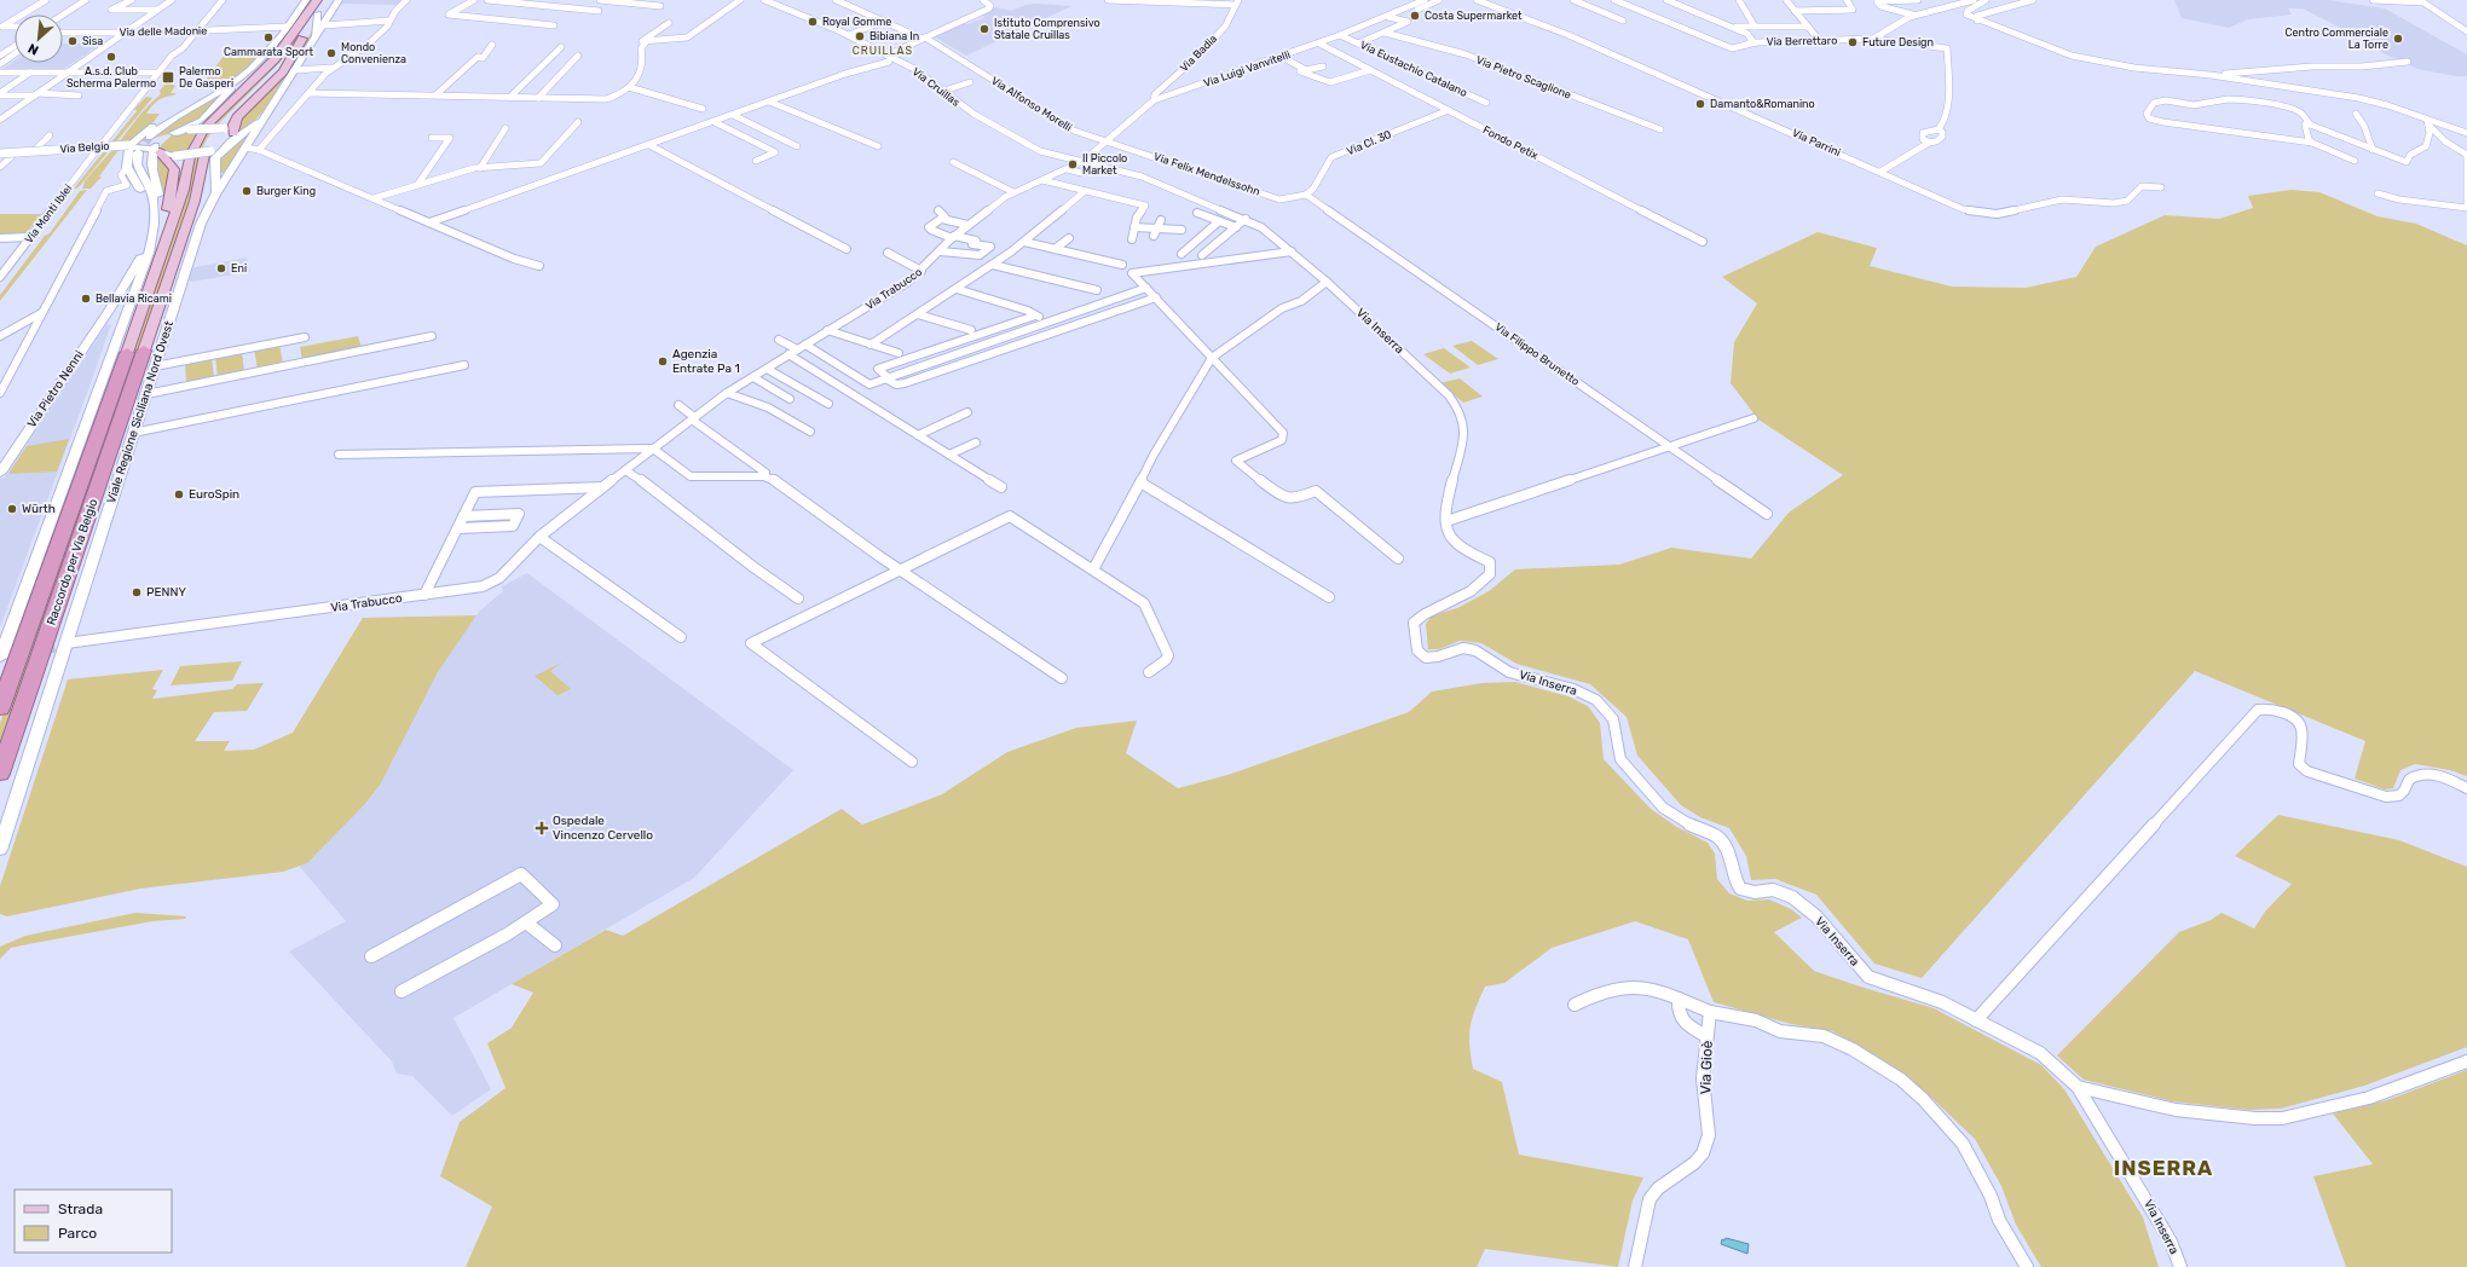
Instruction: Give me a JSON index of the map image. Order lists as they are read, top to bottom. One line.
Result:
{"streets":{"highway":["Raccordo per Via Belgio"],"main road":["Viale Regione Siciliana Nord Ovest"],"street":["Via delle Madonie","Via Berrettaro","Via Badia","Via Luigi Vanvitelli","Via Eustachio Catalano","Via Pietro Scaglione","Via Cruillas","Via Alfonso Morelli","Via Cl. 30","Fondo Petix","Via Parrini","Via Belgio","Via Felix Mendelssohn","Via Monti Iblei","Via Trabucco","Via Inserra","Via Filippo Brunetto","Via Pietro Nenni","Via Gioè"]},"crossings":[["Via delle Madonie","Via Monti Iblei"],["Via Badia","Via Luigi Vanvitelli"],["Via Badia","Via Trabucco"],["Via Luigi Vanvitelli","Via Eustachio Catalano"],["Via Luigi Vanvitelli","Fondo Petix"],["Via Luigi Vanvitelli","Via Trabucco"],["Via Cruillas","Via Trabucco"],["Via Cruillas","Via Inserra"],["Via Alfonso Morelli","Via Felix Mendelssohn"],["Via Alfonso Morelli","Via Trabucco"],["Via Cl. 30","Fondo Petix"],["Via Cl. 30","Via Felix Mendelssohn"],["Via Cl. 30","Via Filippo Brunetto"],["Via Belgio","Via Monti Iblei"],["Via Felix Mendelssohn","Via Trabucco"],["Via Felix Mendelssohn","Via Filippo Brunetto"],["Via Trabucco","Via Inserra"],["Via Trabucco","Viale Regione Siciliana Nord Ovest"],["Viale Regione Siciliana Nord Ovest","Raccordo per Via Belgio"]],"districts":["CRUILLAS","INSERRA"],"places":{"other":["Costa Supermarket","Royal Gomme","Istituto Comprensivo Statale Cruillas","Bibiana In","Cammarata Sport","Centro Commerciale La Torre","Sisa","Future Design","Mondo Convenienza","A.s.d. Club Scherma Palermo","Damanto&Romanino","Il Piccolo Market","Burger King","Eni","Bellavia Ricami","Agenzia Entrate Pa 1","EuroSpin","Würth","PENNY"],"transit":["Palermo De Gasperi"],"health":["Ospedale Vincenzo Cervello"]},"legend":["Strada","Parco"],"north":"bottom left"}
